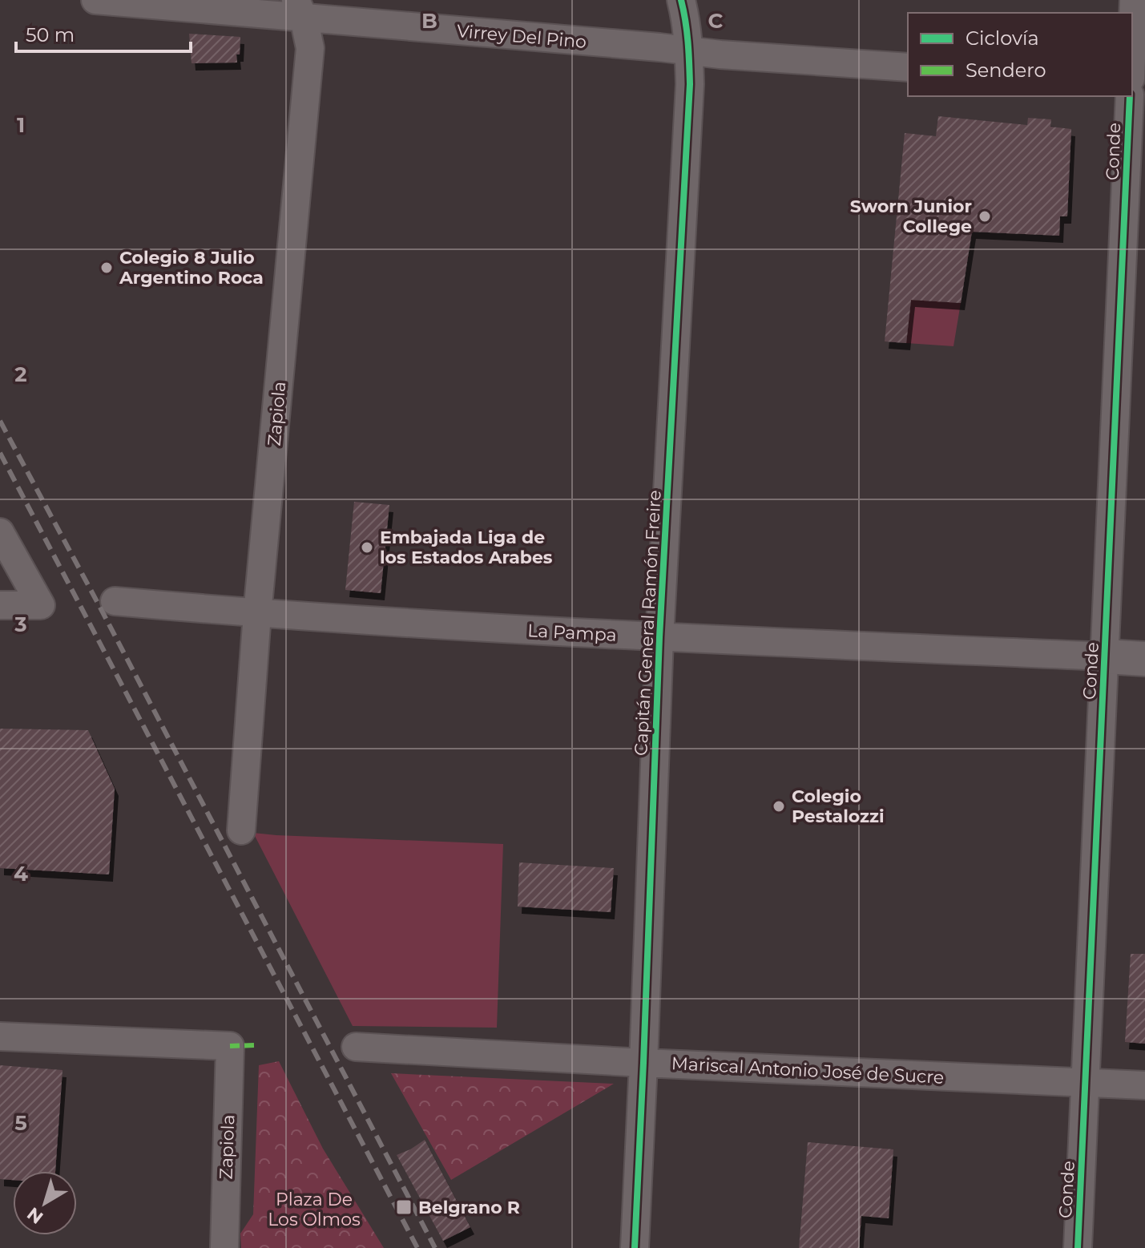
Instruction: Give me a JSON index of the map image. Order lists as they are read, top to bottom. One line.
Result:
{"streets":{"street":["Virrey Del Pino","Conde","Zapiola","Capitán General Ramón Freire","La Pampa","Mariscal Antonio José de Sucre"]},"crossings":[["Virrey Del Pino","Zapiola"],["Virrey Del Pino","Capitán General Ramón Freire"],["Conde","La Pampa"],["Conde","Mariscal Antonio José de Sucre"],["Zapiola","La Pampa"],["Capitán General Ramón Freire","La Pampa"],["Capitán General Ramón Freire","Mariscal Antonio José de Sucre"]],"parks":["Plaza De Los Olmos"],"places":{"other":["Sworn Junior College","Colegio 8 Julio Argentino Roca","Embajada Liga de los Estados Arabes","Colegio Pestalozzi"],"transit":["Belgrano R"]},"legend":["Ciclovía","Sendero"],"scale_bar":"50 m","north":"bottom left","grid":{"columns":["B","C"],"rows":["1","2","3","4","5"]}}
